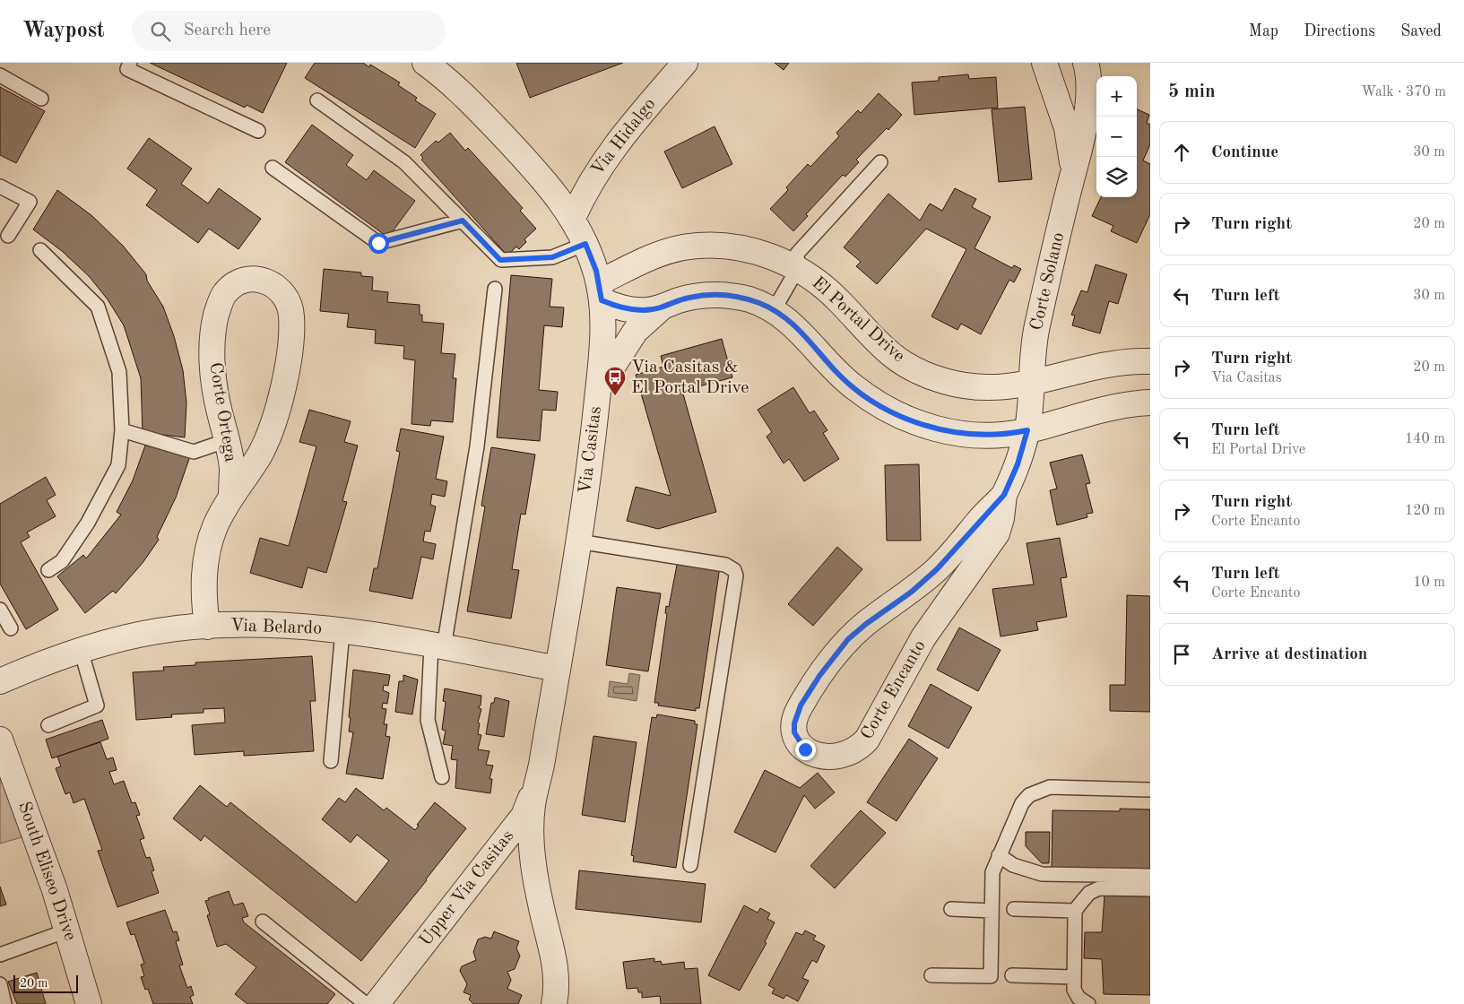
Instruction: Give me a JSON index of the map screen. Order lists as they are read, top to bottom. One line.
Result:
{"streets":{"street":["Via Hidalgo","Corte Solano","El Portal Drive","Corte Ortega","Via Casitas","Via Belardo","Corte Encanto","South Eliseo Drive","Upper Via Casitas"]},"crossings":[["Via Hidalgo","Via Casitas"],["Corte Solano","El Portal Drive"],["Corte Solano","Corte Encanto"],["El Portal Drive","Via Casitas"],["Corte Ortega","Via Belardo"],["Via Casitas","Via Belardo"],["Via Casitas","Upper Via Casitas"]],"places":{"bus stop":["Via Casitas & El Portal Drive"]},"scale_bar":"20 m","page":{"header":"Waypost","search":"Search here","nav":["Map","Directions","Saved"],"heading":["5 min","Walk · 370 m"],"map_buttons":["+","−"],"list":[["Continue","30 m"],["Turn right","20 m"],["Turn left","30 m"],["Turn right","Via Casitas","20 m"],["Turn left","El Portal Drive","140 m"],["Turn right","Corte Encanto","120 m"],["Turn left","Corte Encanto","10 m"],"Arrive at destination"],"scale":"20 m"}}
